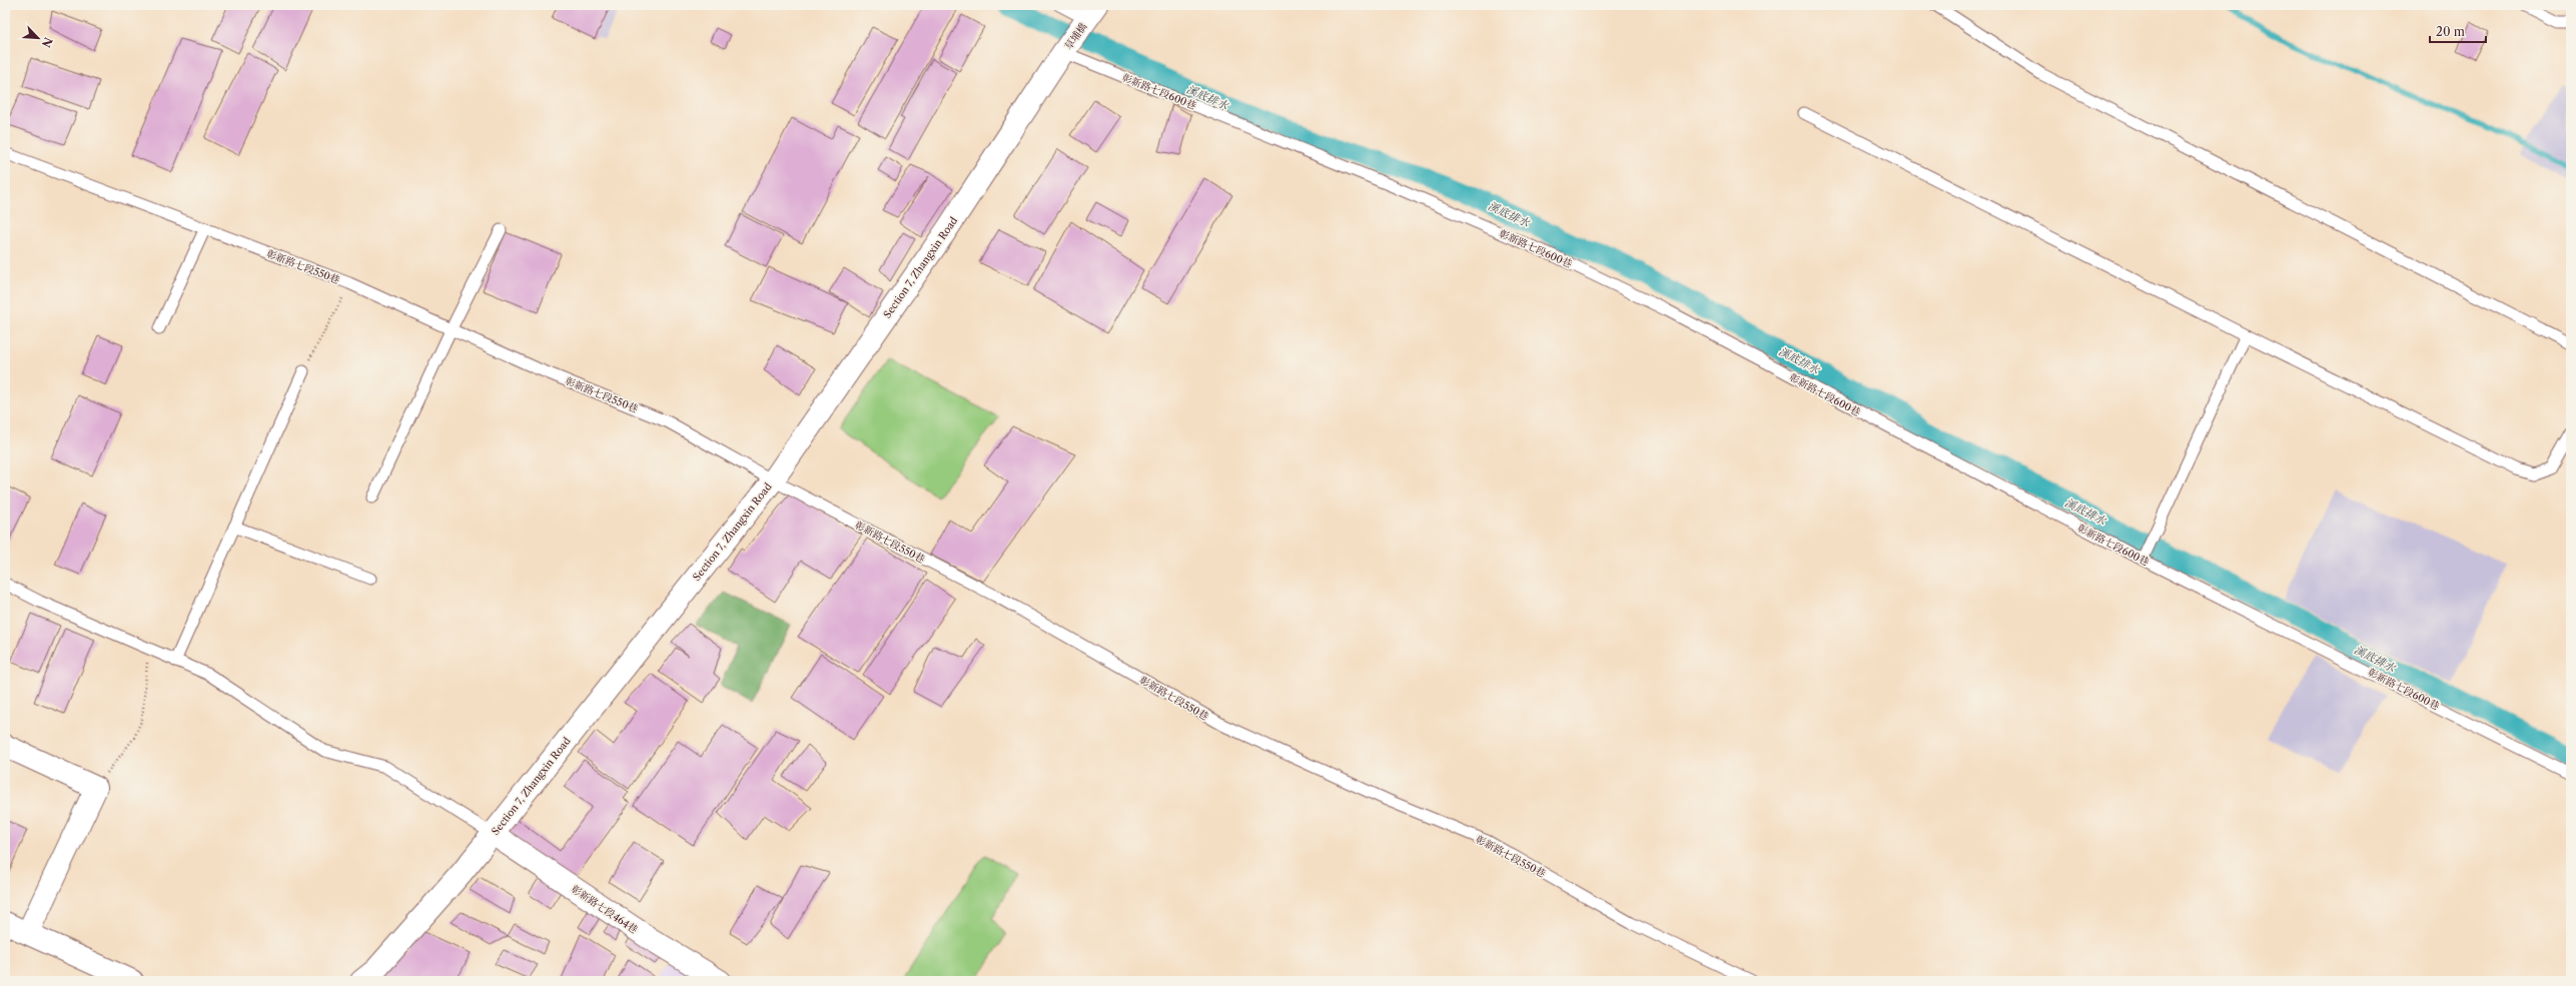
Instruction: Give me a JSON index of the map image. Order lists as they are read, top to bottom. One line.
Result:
{"streets":{"street":["草埔橋","Section 7, Zhangxin Road","彰新路七段464巷"],"lane":["彰新路七段600巷","彰新路七段550巷"]},"crossings":[["草埔橋","彰新路七段600巷"],["草埔橋","Section 7, Zhangxin Road"],["彰新路七段600巷","Section 7, Zhangxin Road"],["彰新路七段550巷","Section 7, Zhangxin Road"],["Section 7, Zhangxin Road","彰新路七段464巷"]],"water":["溪底排水"],"scale_bar":"20 m","north":"bottom right"}
